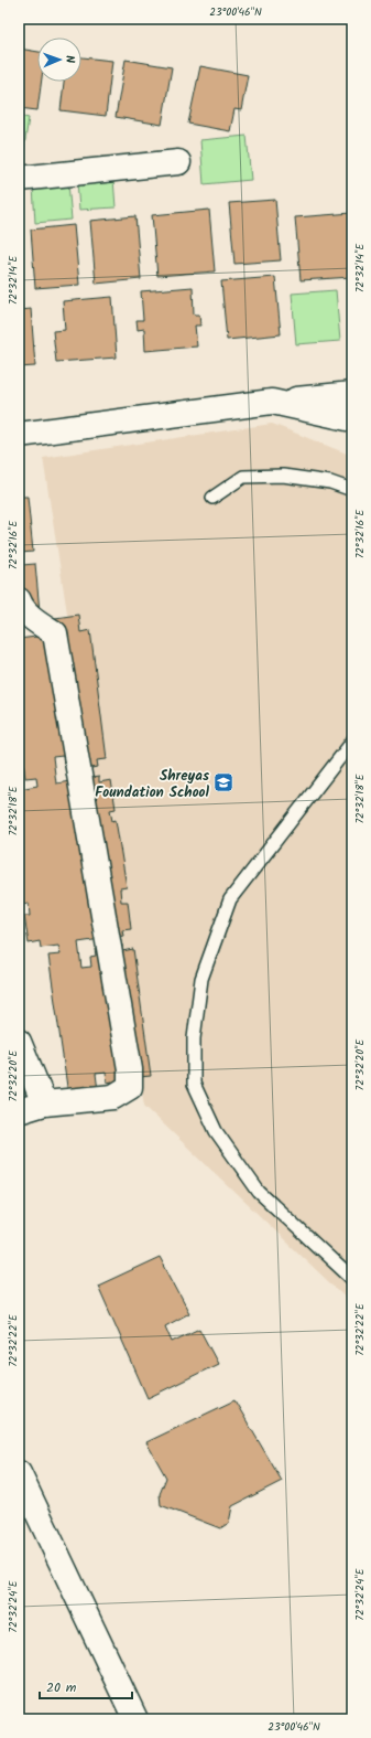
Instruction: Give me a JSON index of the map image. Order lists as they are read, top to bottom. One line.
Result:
{"places":{"school or university":["Shreyas Foundation School"]},"scale_bar":"20 m","north":"right","coordinates":["23°00'46\"N","72°32'14\"E","72°32'16\"E","72°32'18\"E","72°32'20\"E","72°32'22\"E","72°32'24\"E"]}
